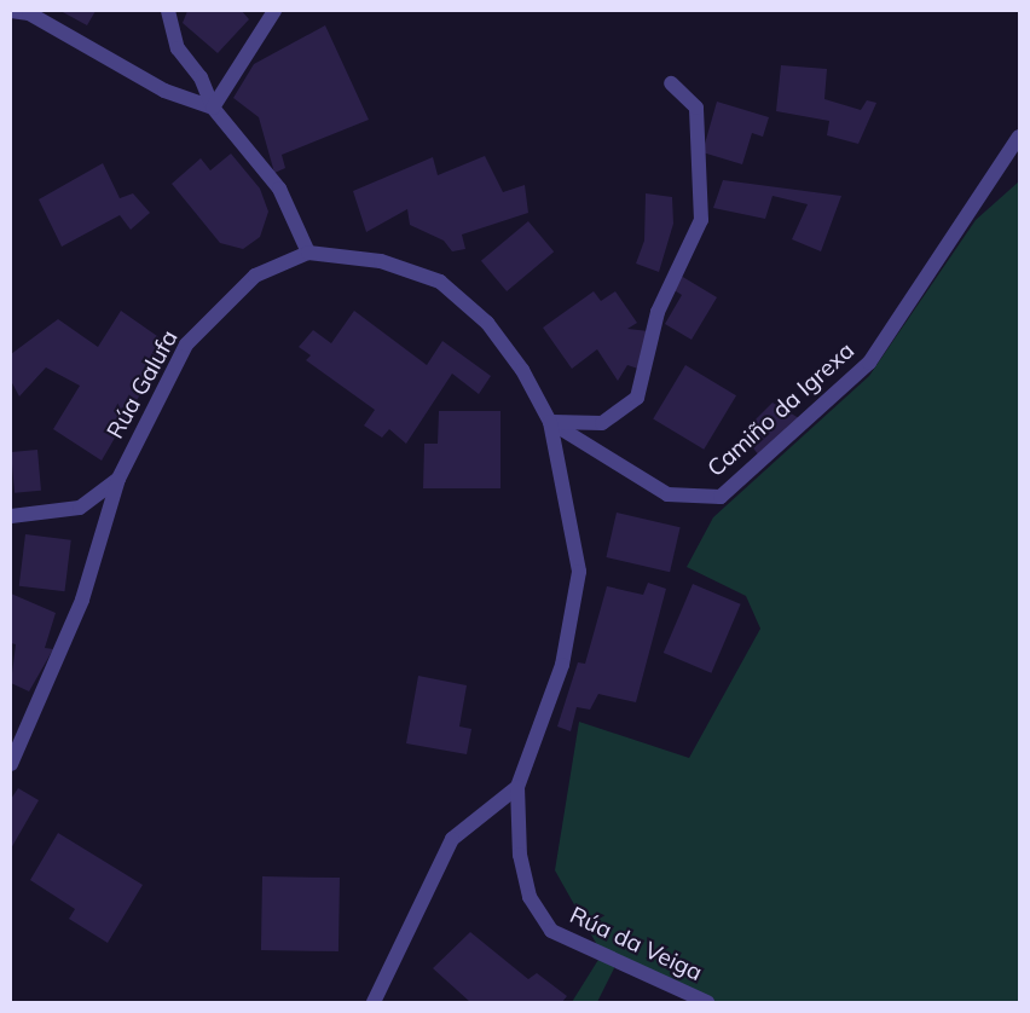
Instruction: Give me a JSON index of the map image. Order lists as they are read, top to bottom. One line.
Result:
{"streets":{"street":["Rúa Galufa","Camiño da Igrexa","Rúa da Veiga"]}}
